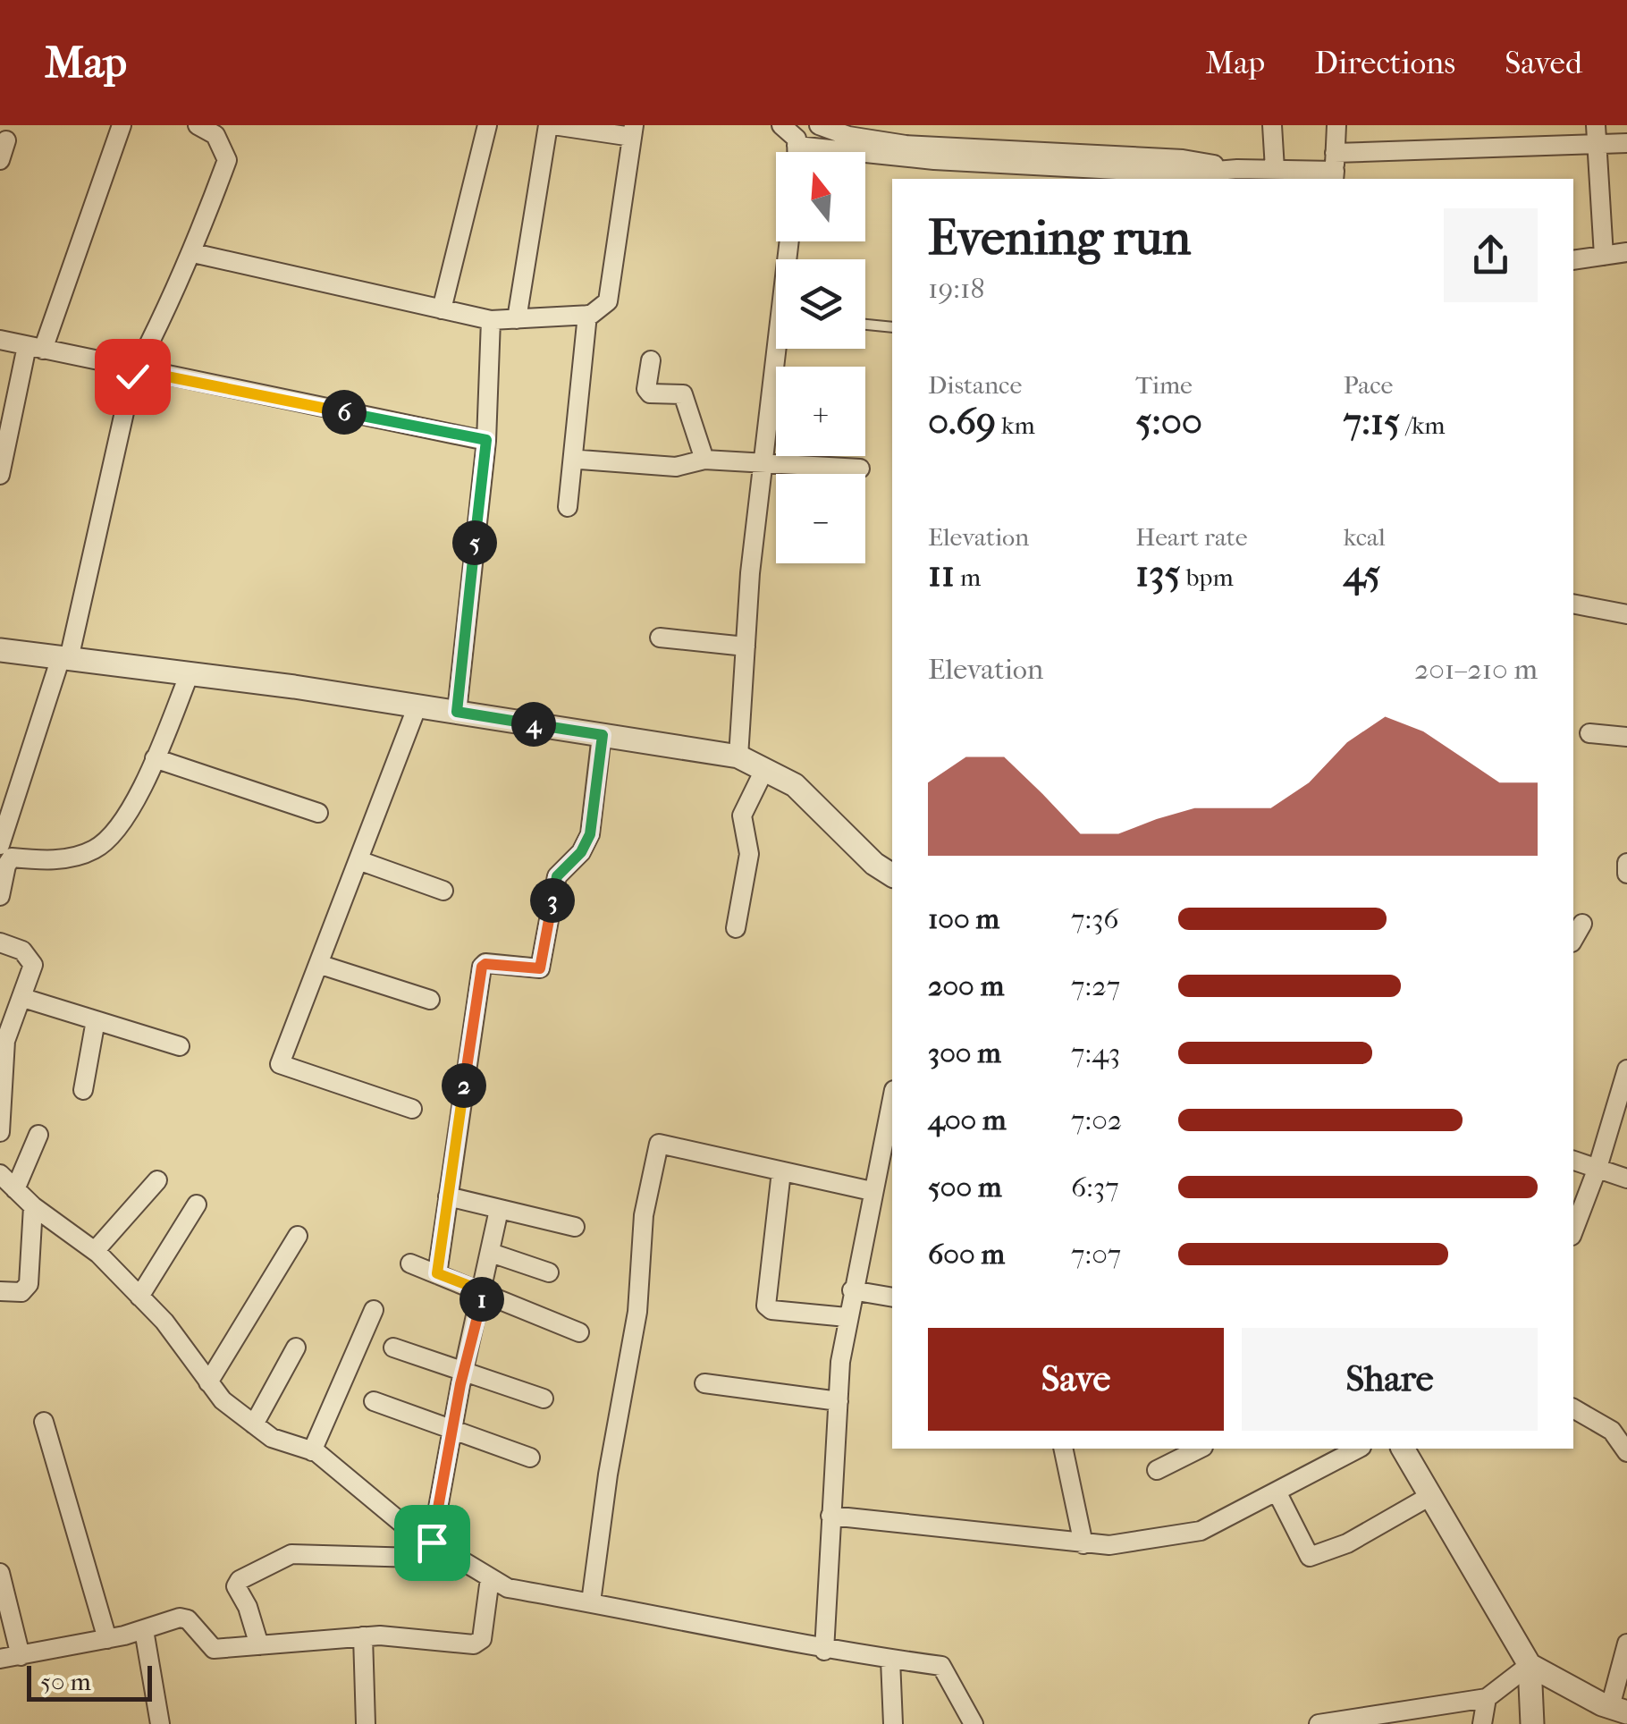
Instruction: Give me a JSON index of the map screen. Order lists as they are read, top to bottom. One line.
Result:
{"scale_bar":"50 m","north":"top","page":{"header":"Map","nav":["Map","Directions","Saved"],"map_buttons":["+","−"],"heading":["Evening run","19:18"],"stats":[["Distance","0.69 km"],["Time","5:00"],["Pace","7:15 /km"],["Elevation","11 m"],["Heart rate","135 bpm"],["kcal","45"]],"pins":["6","5","4","3","2","1"],"chart":["Elevation","201–210 m"],"list":[{"name":"100 m","note":"7:36"},{"name":"200 m","note":"7:27"},{"name":"300 m","note":"7:43"},{"name":"400 m","note":"7:02"},{"name":"500 m","note":"6:37"},{"name":"600 m","note":"7:07"}],"buttons":["Save","Share"],"scale":"50 m"}}
